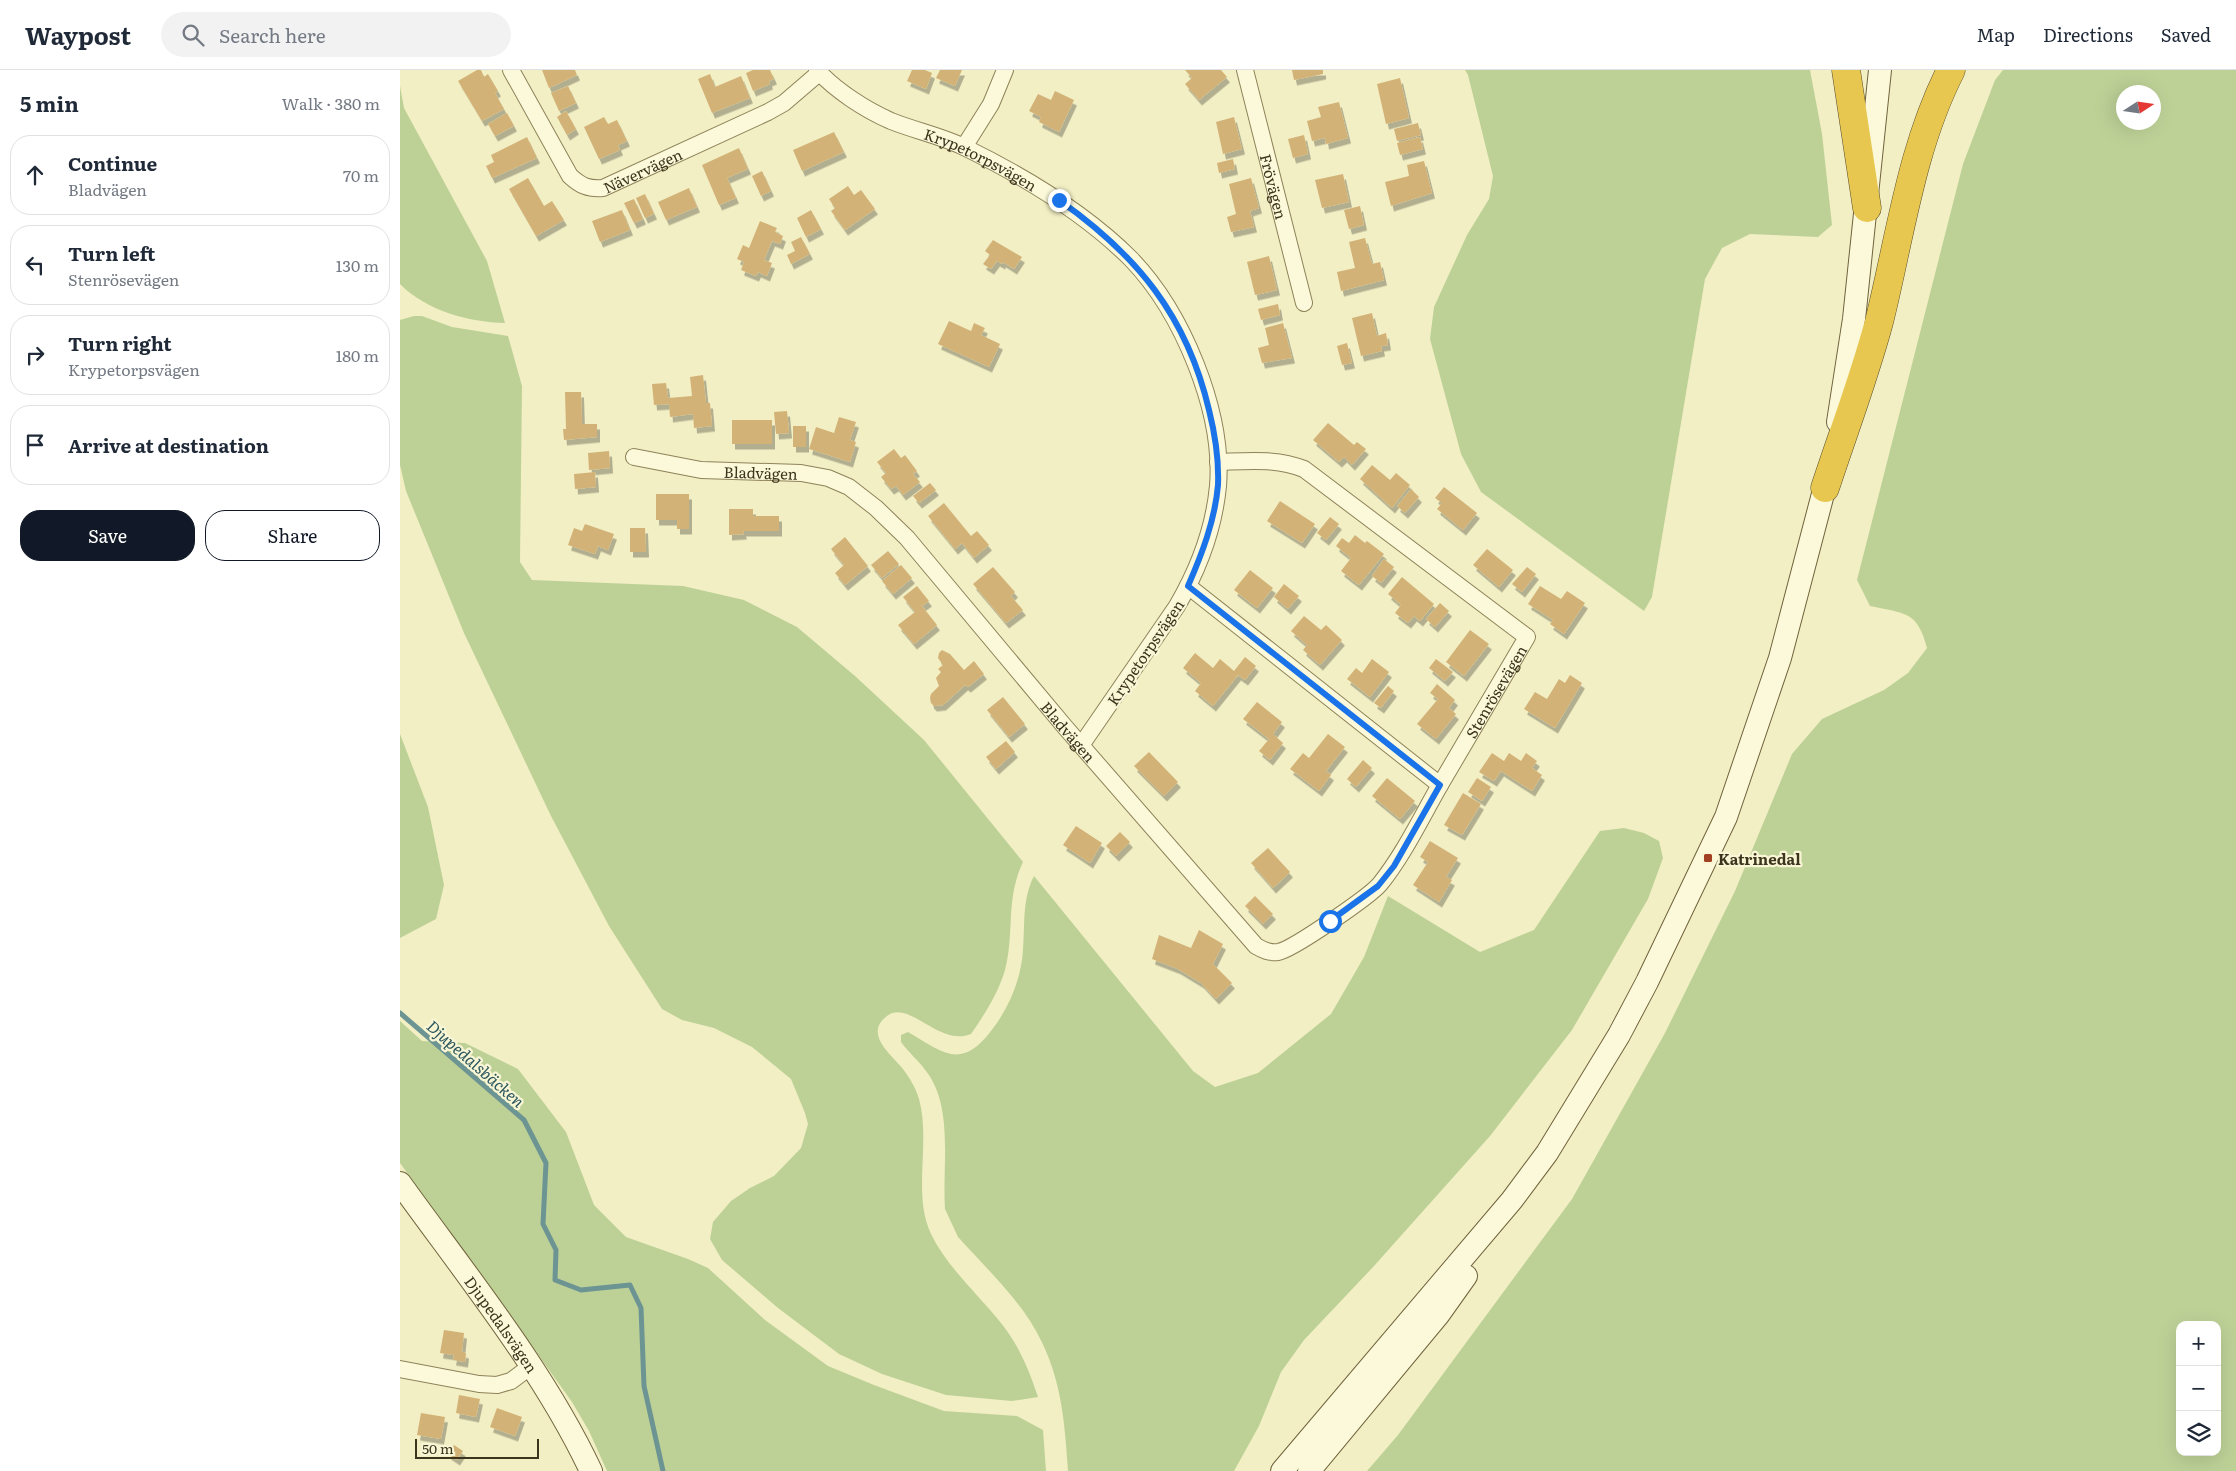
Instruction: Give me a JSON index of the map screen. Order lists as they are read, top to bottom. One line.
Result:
{"streets":{"main road":["Djupedalsvägen"],"street":["Krypetorpsvägen","Nävervägen","Frövägen","Bladvägen","Stenrösevägen"]},"crossings":[["Krypetorpsvägen","Nävervägen"],["Krypetorpsvägen","Bladvägen"],["Krypetorpsvägen","Stenrösevägen"],["Bladvägen","Stenrösevägen"]],"water":["Djupedalsbäcken"],"places":{"transit":["Katrinedal"]},"scale_bar":"50 m","north":"right","page":{"header":"Waypost","search":"Search here","nav":["Map","Directions","Saved"],"heading":["5 min","Walk · 380 m"],"list":[["Continue","Bladvägen","70 m"],["Turn left","Stenrösevägen","130 m"],["Turn right","Krypetorpsvägen","180 m"],"Arrive at destination"],"buttons":["Save","Share"],"map_buttons":["+","−"],"scale":"50 m"}}
